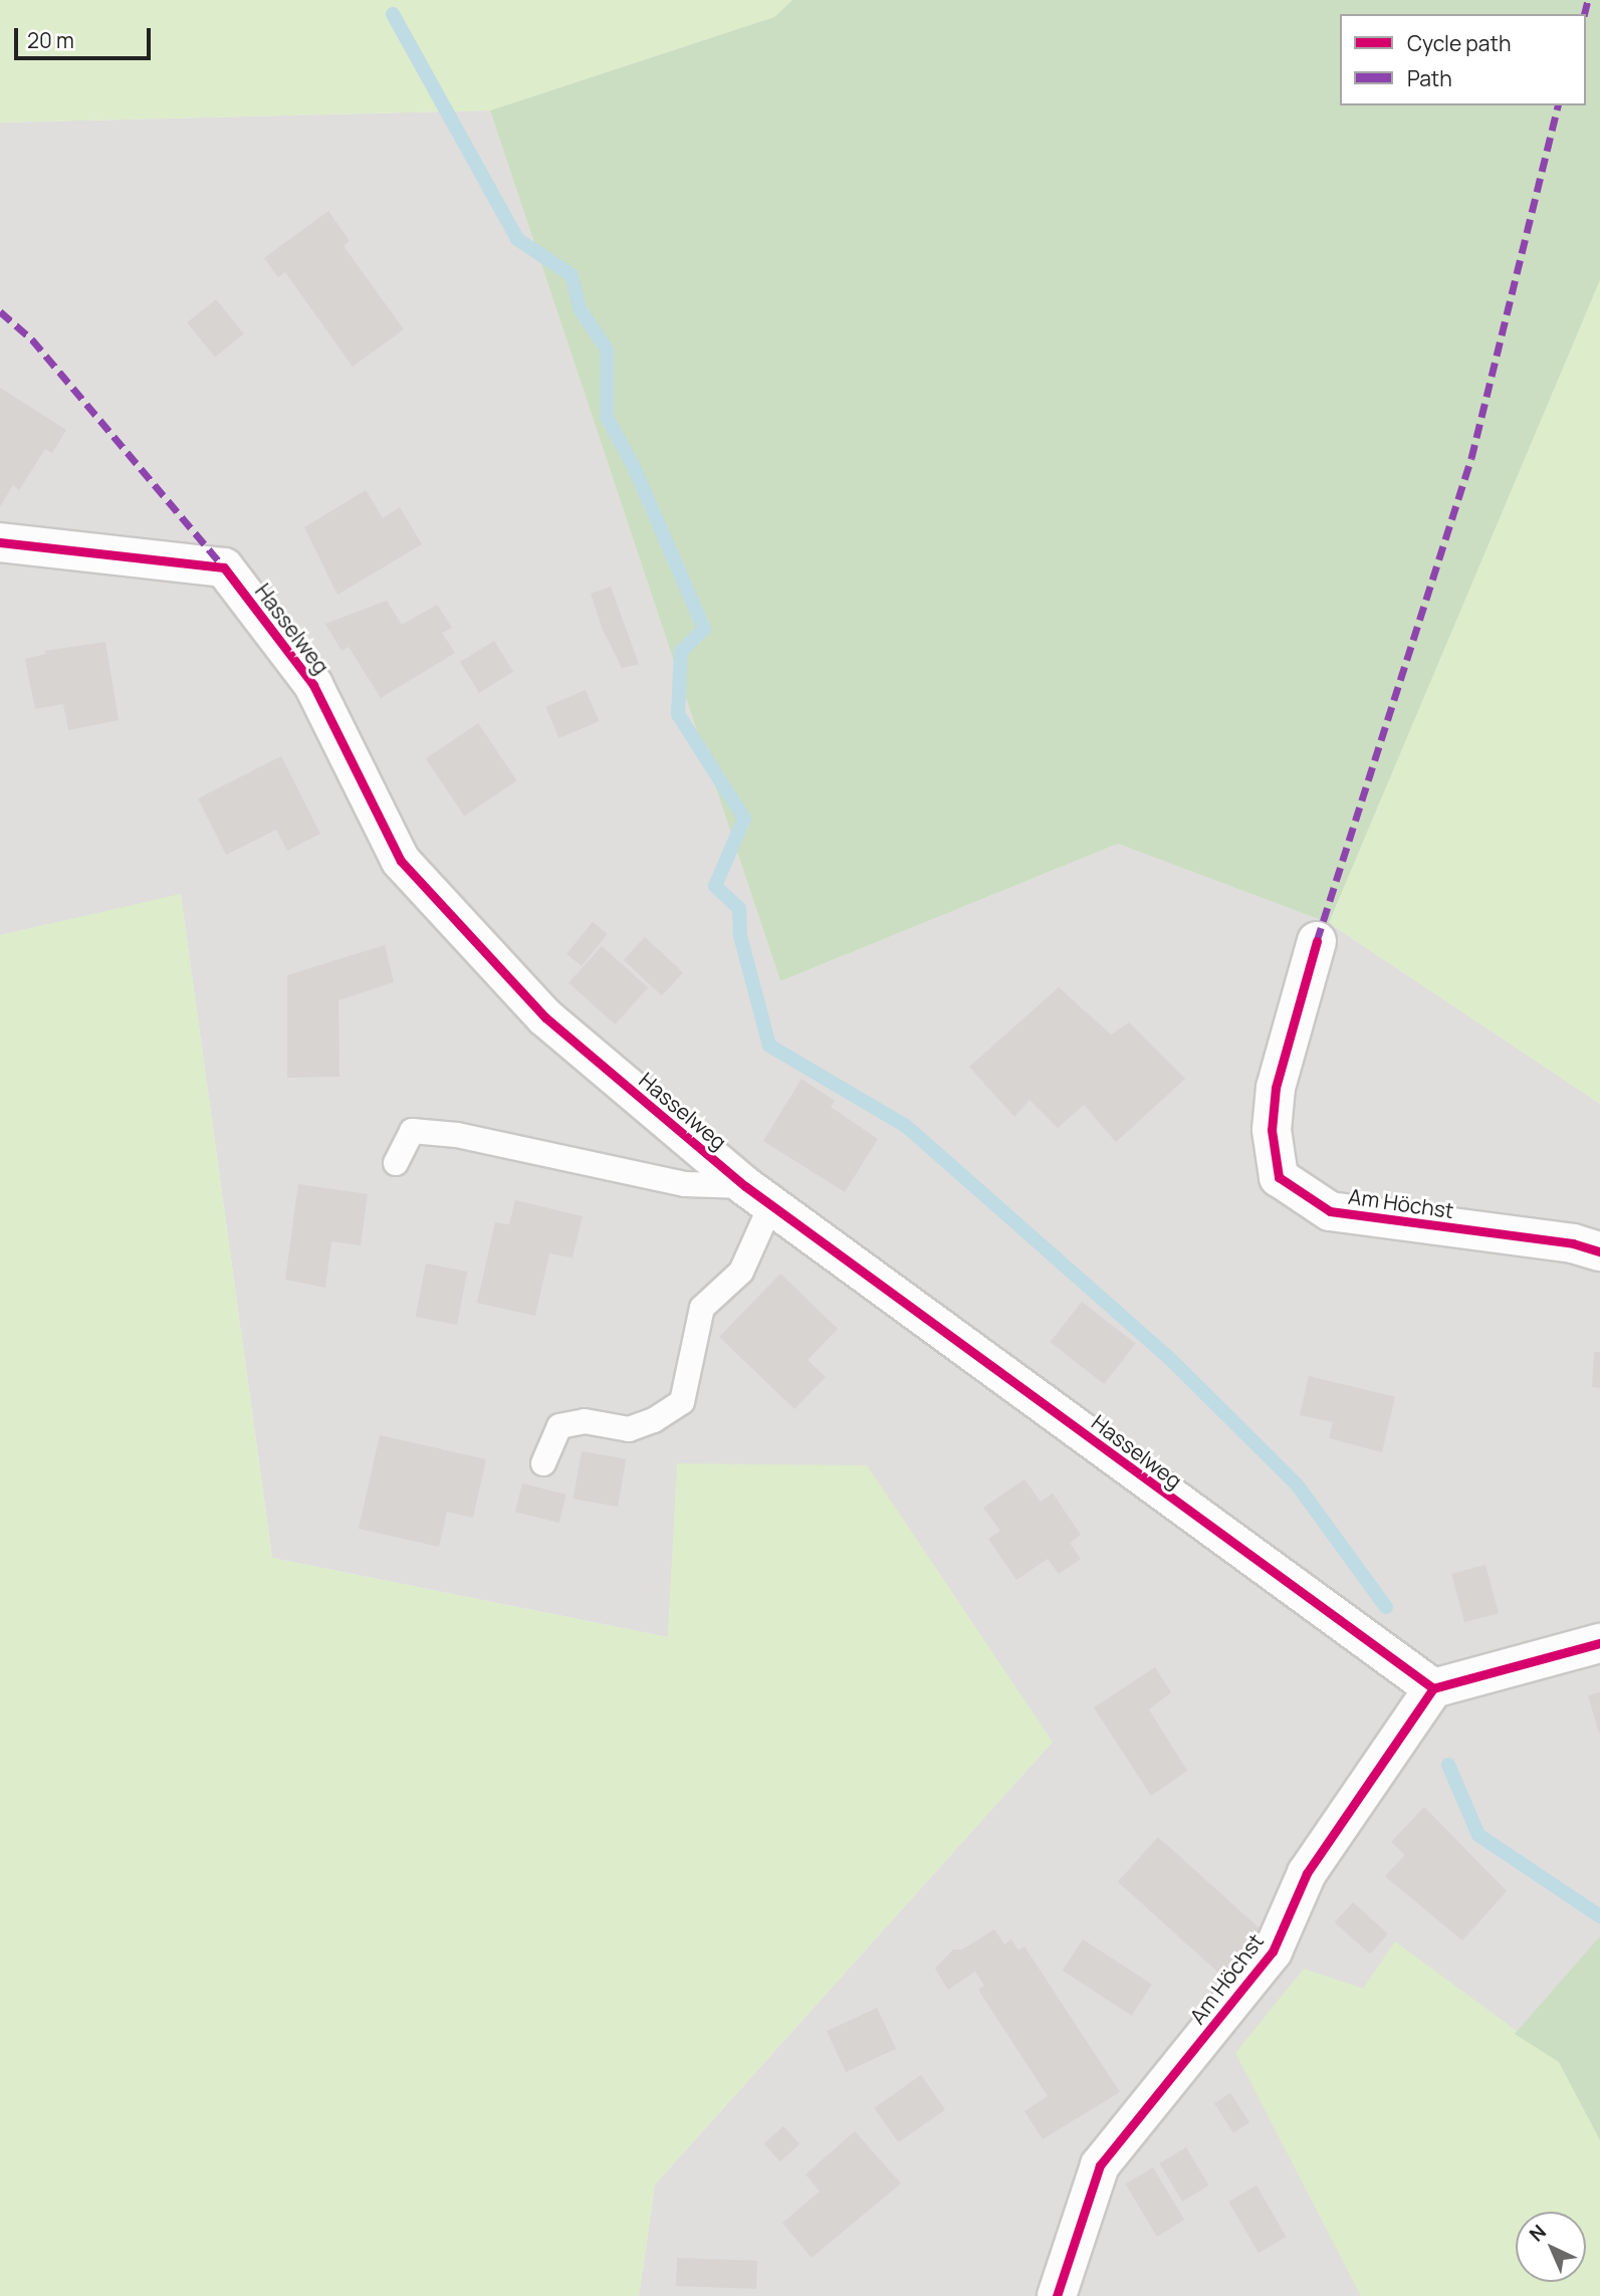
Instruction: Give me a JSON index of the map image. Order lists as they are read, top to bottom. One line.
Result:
{"streets":{"street":["Hasselweg","Am Höchst"]},"crossings":[["Hasselweg","Am Höchst"]],"legend":["Cycle path","Path"],"scale_bar":"20 m","north":"top left"}
